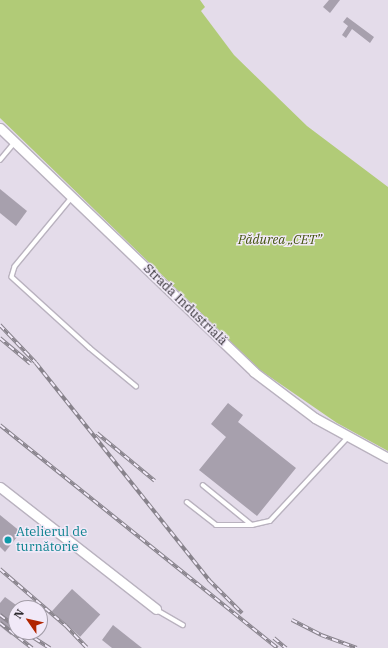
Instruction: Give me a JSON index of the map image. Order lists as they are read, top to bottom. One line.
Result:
{"streets":{"street":["Strada Industrială"]},"parks":["Pădurea „CET”"],"places":["Atelierul de turnătorie"],"north":"top left"}
